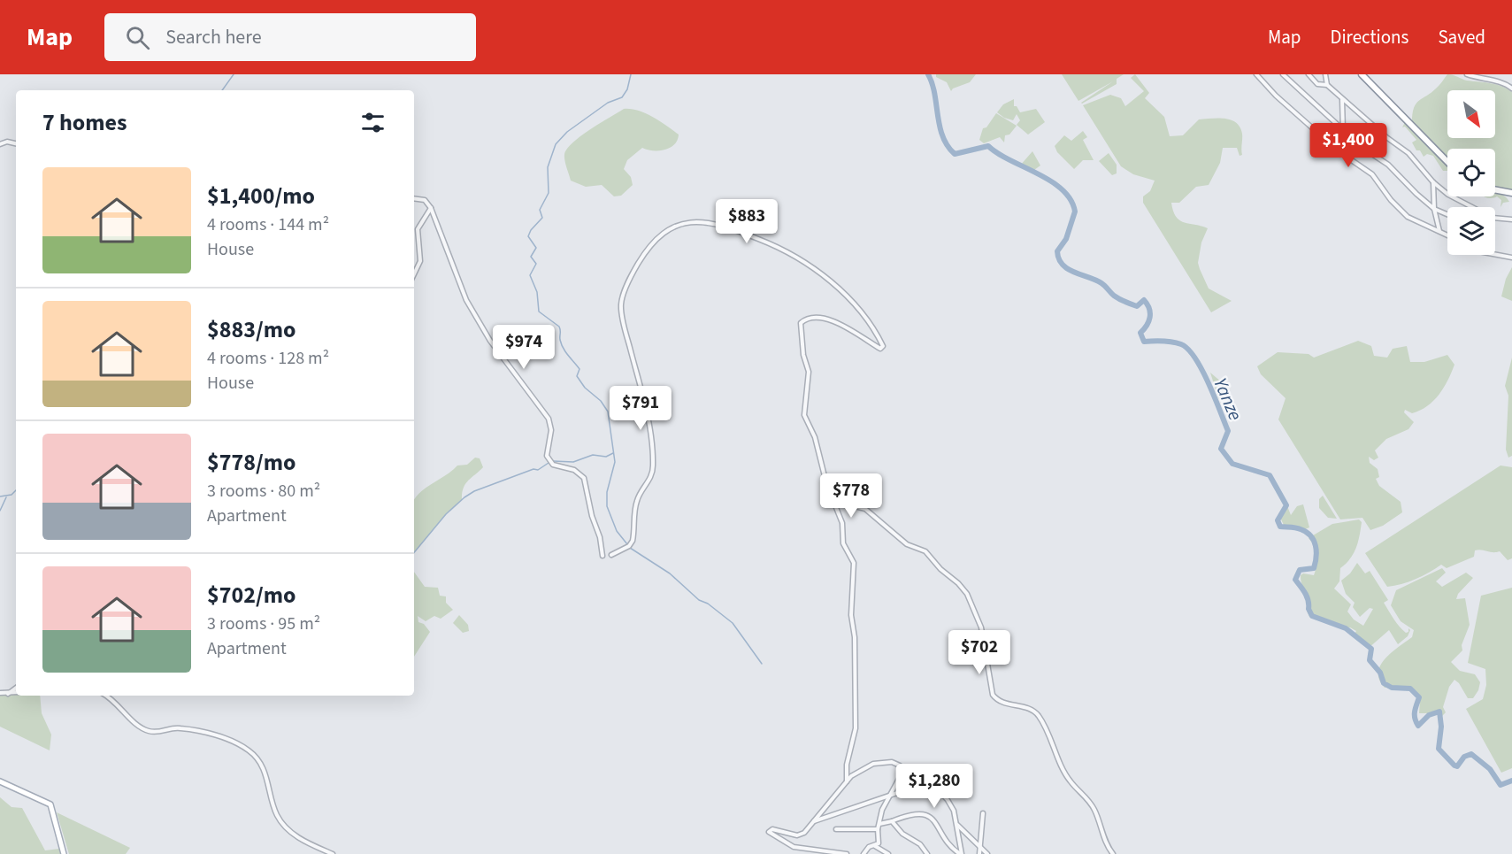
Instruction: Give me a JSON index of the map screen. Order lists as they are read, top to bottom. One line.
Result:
{"water":["Yanze"],"north":"bottom right","page":{"header":"Map","search":"Search here","nav":["Map","Directions","Saved"],"heading":"7 homes","price":["$1,400","$883","$974","$791","$778","$702","$1,280"],"list":[{"name":"$1,400/mo","note":"4 rooms · 144 m² · House"},{"name":"$883/mo","note":"4 rooms · 128 m² · House"},{"name":"$778/mo","note":"3 rooms · 80 m² · Apartment"},{"name":"$702/mo","note":"3 rooms · 95 m² · Apartment"}]}}
